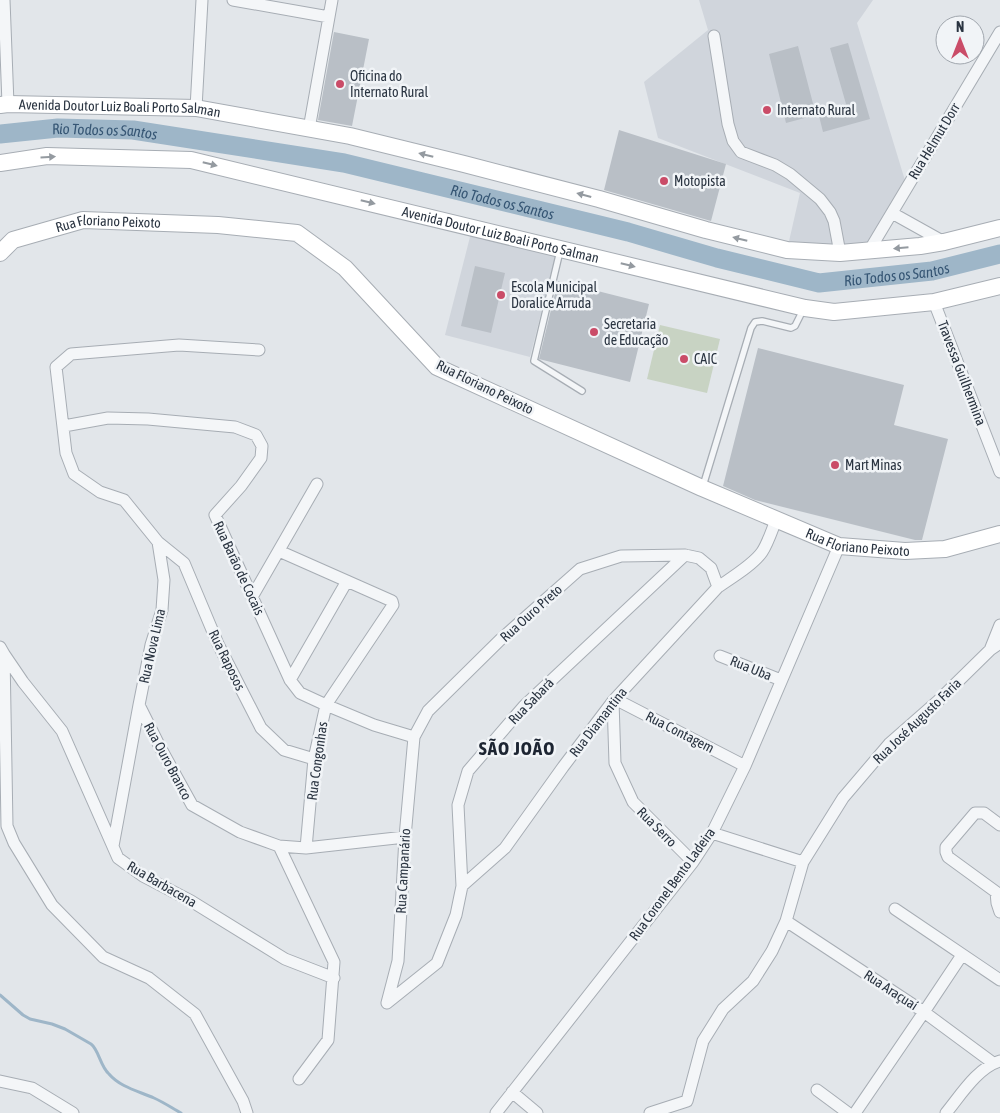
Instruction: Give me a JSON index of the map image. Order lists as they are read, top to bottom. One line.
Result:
{"streets":{"street":["Avenida Doutor Luiz Boali Porto Salman","Rua Helmut Dorr","Rua Floriano Peixoto","Travessa Guilhermina","Rua Barão de Cocais","Rua Ouro Preto","Rua Nova Lima","Rua Raposos","Rua Uba","Rua Sabará","Rua José Augusto Faria","Rua Diamantina","Rua Contagem","Rua Ouro Branco","Rua Congonhas","Rua Serro","Rua Campanário","Rua Barbacena","Rua Coronel Bento Ladeira","Rua Araçuaí"]},"crossings":[["Avenida Doutor Luiz Boali Porto Salman","Rua Helmut Dorr"],["Avenida Doutor Luiz Boali Porto Salman","Travessa Guilhermina"],["Rua Floriano Peixoto","Rua Diamantina"],["Rua Floriano Peixoto","Rua Coronel Bento Ladeira"],["Rua Barão de Cocais","Rua Ouro Preto"],["Rua Barão de Cocais","Rua Congonhas"],["Rua Barão de Cocais","Rua Campanário"],["Rua Ouro Preto","Rua Sabará"],["Rua Ouro Preto","Rua Campanário"],["Rua Nova Lima","Rua Raposos"],["Rua Nova Lima","Rua Ouro Branco"],["Rua Nova Lima","Rua Barbacena"],["Rua Raposos","Rua Congonhas"],["Rua Uba","Rua Coronel Bento Ladeira"],["Rua Sabará","Rua Diamantina"],["Rua Sabará","Rua Campanário"],["Rua José Augusto Faria","Rua Araçuaí"],["Rua Diamantina","Rua Contagem"],["Rua Diamantina","Rua Serro"],["Rua Contagem","Rua Serro"],["Rua Contagem","Rua Coronel Bento Ladeira"],["Rua Ouro Branco","Rua Congonhas"],["Rua Ouro Branco","Rua Campanário"],["Rua Serro","Rua Coronel Bento Ladeira"]],"districts":["SÃO JOÃO"],"water":["Rio Todos os Santos"],"places":["Oficina do Internato Rural","Internato Rural","Motopista","Escola Municipal Doralice Arruda","Secretaria de Educação","CAIC","Mart Minas"],"north":"top"}
